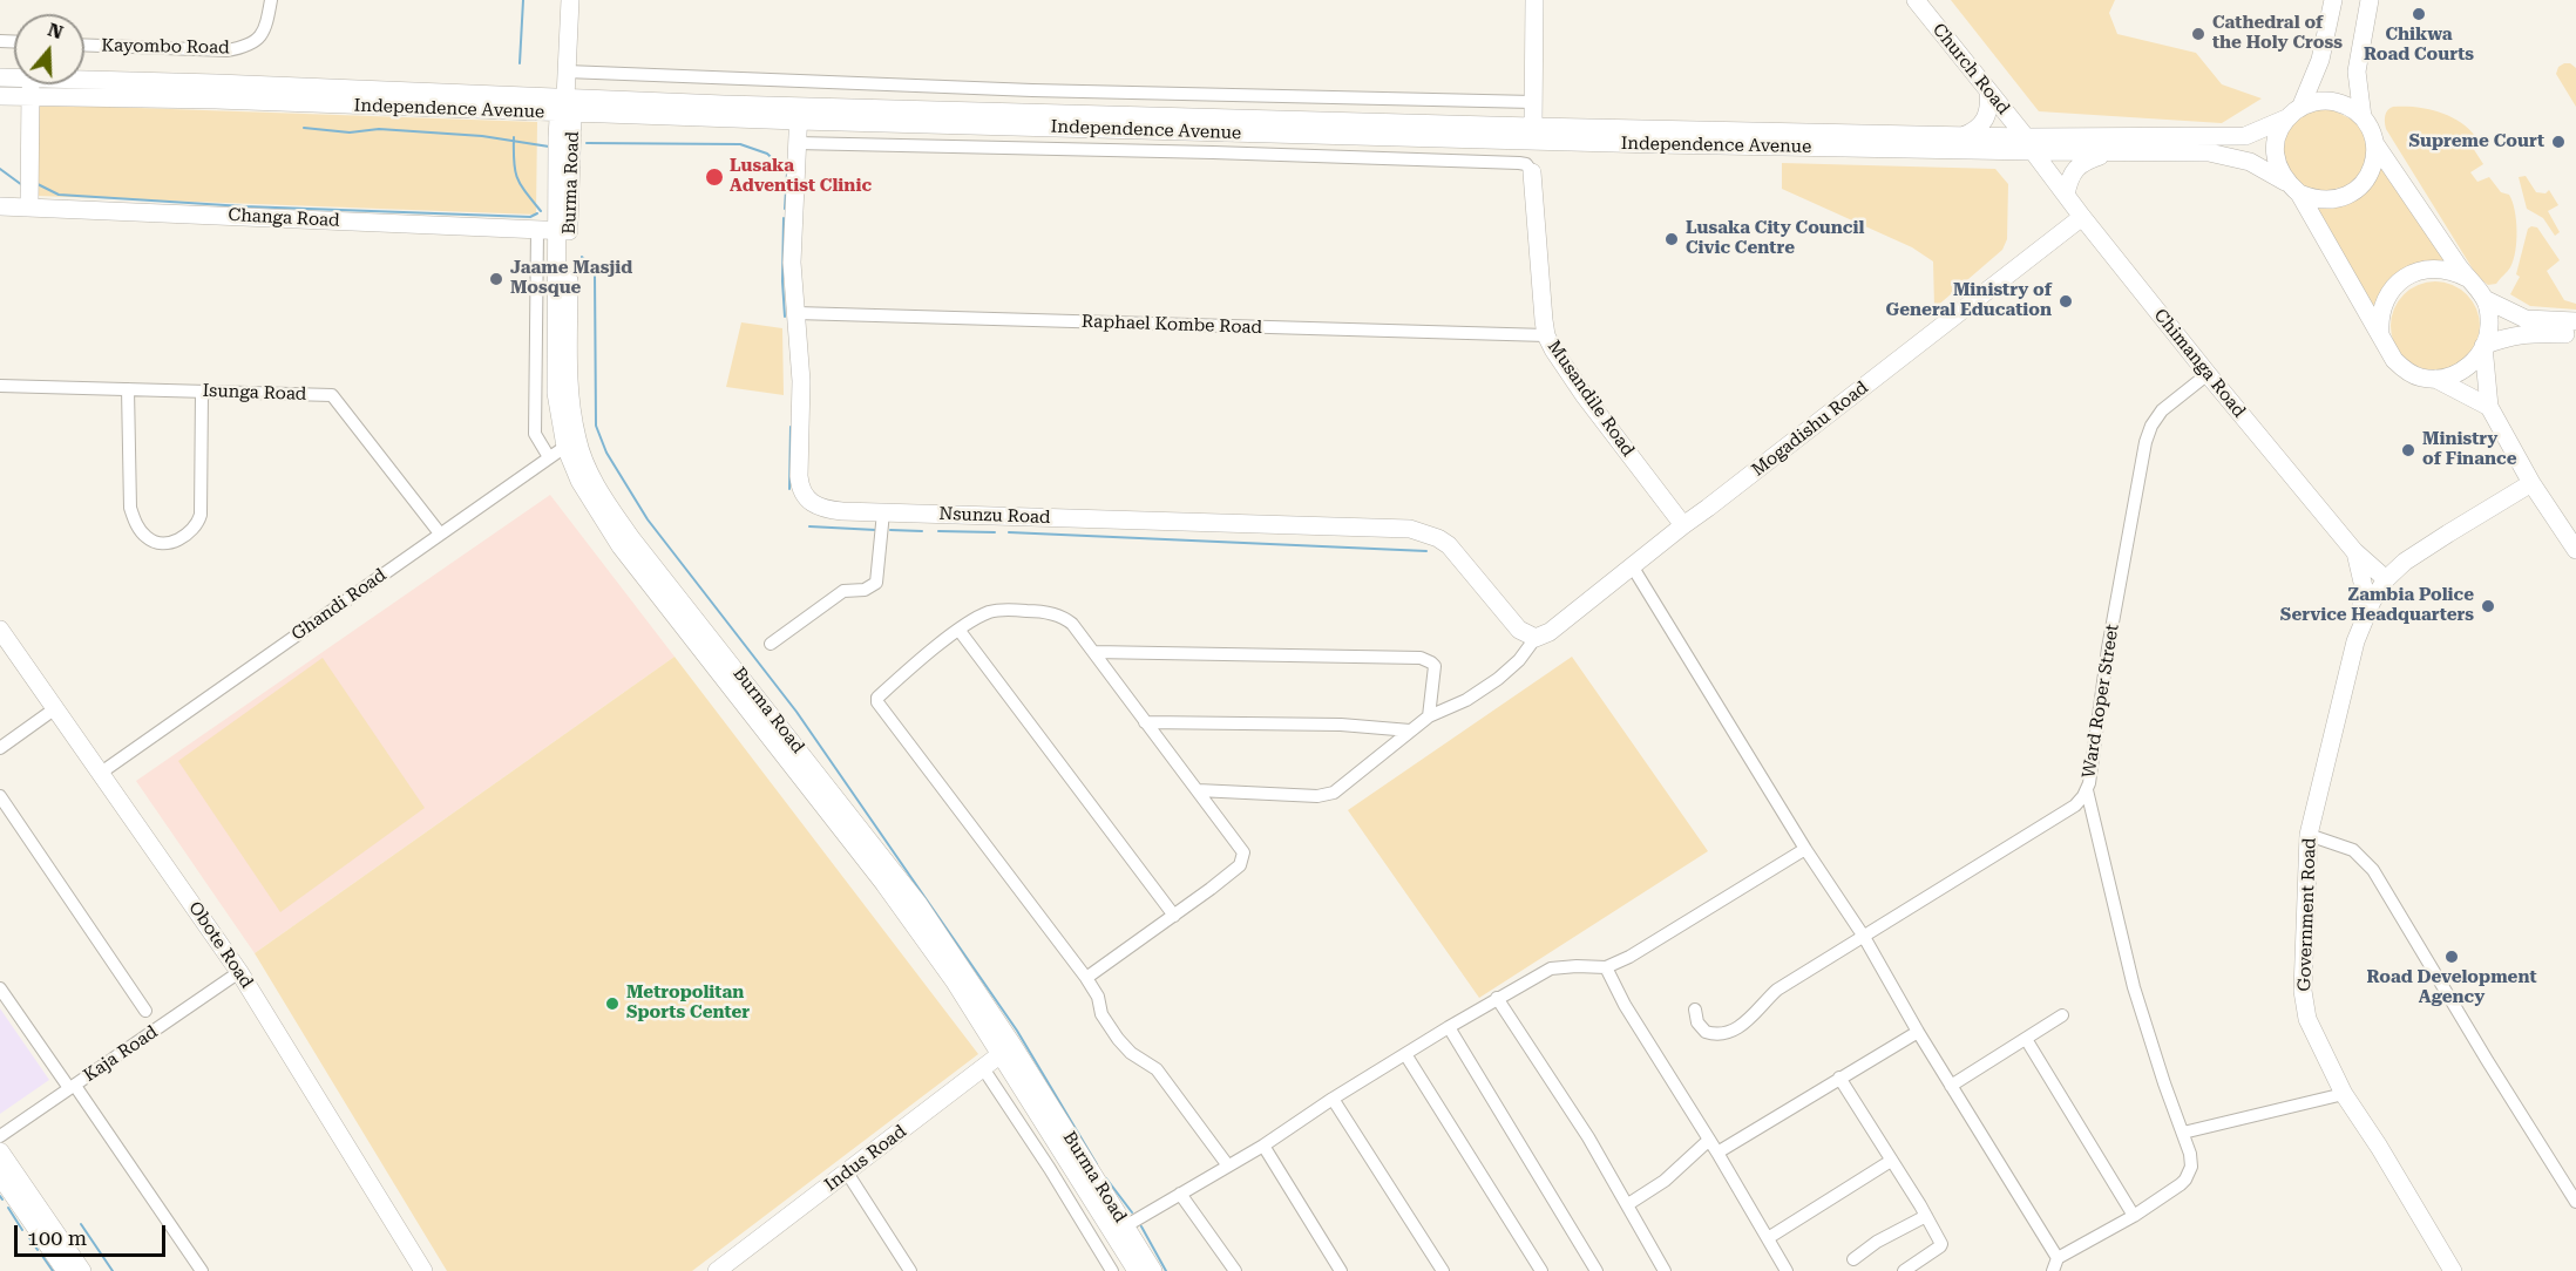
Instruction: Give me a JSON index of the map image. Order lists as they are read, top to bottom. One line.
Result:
{"streets":{"main road":["Church Road","Independence Avenue","Burma Road","Changa Road","Chimanga Road","Musandile Road","Mogadishu Road","Nsunzu Road","Government Road","Obote Road","Indus Road"],"street":["Kayombo Road","Raphael Kombe Road","Isunga Road","Ghandi Road","Ward Roper Street","Kaja Road"]},"crossings":[["Church Road","Independence Avenue"],["Church Road","Chimanga Road"],["Independence Avenue","Burma Road"],["Independence Avenue","Chimanga Road"],["Independence Avenue","Nsunzu Road"],["Burma Road","Changa Road"],["Burma Road","Ghandi Road"],["Burma Road","Indus Road"],["Raphael Kombe Road","Musandile Road"],["Raphael Kombe Road","Nsunzu Road"],["Chimanga Road","Mogadishu Road"],["Chimanga Road","Ward Roper Street"],["Chimanga Road","Government Road"],["Isunga Road","Ghandi Road"],["Musandile Road","Mogadishu Road"],["Mogadishu Road","Nsunzu Road"],["Ghandi Road","Obote Road"],["Obote Road","Kaja Road"]],"places":["Chikwa Road Courts","Cathedral of the Holy Cross","Supreme Court","Lusaka Adventist Clinic","Lusaka City Council Civic Centre","Jaame Masjid Mosque","Ministry of General Education","Ministry of Finance","Zambia Police Service Headquarters","Road Development Agency","Metropolitan Sports Center"],"scale_bar":"100 m","north":"top"}
